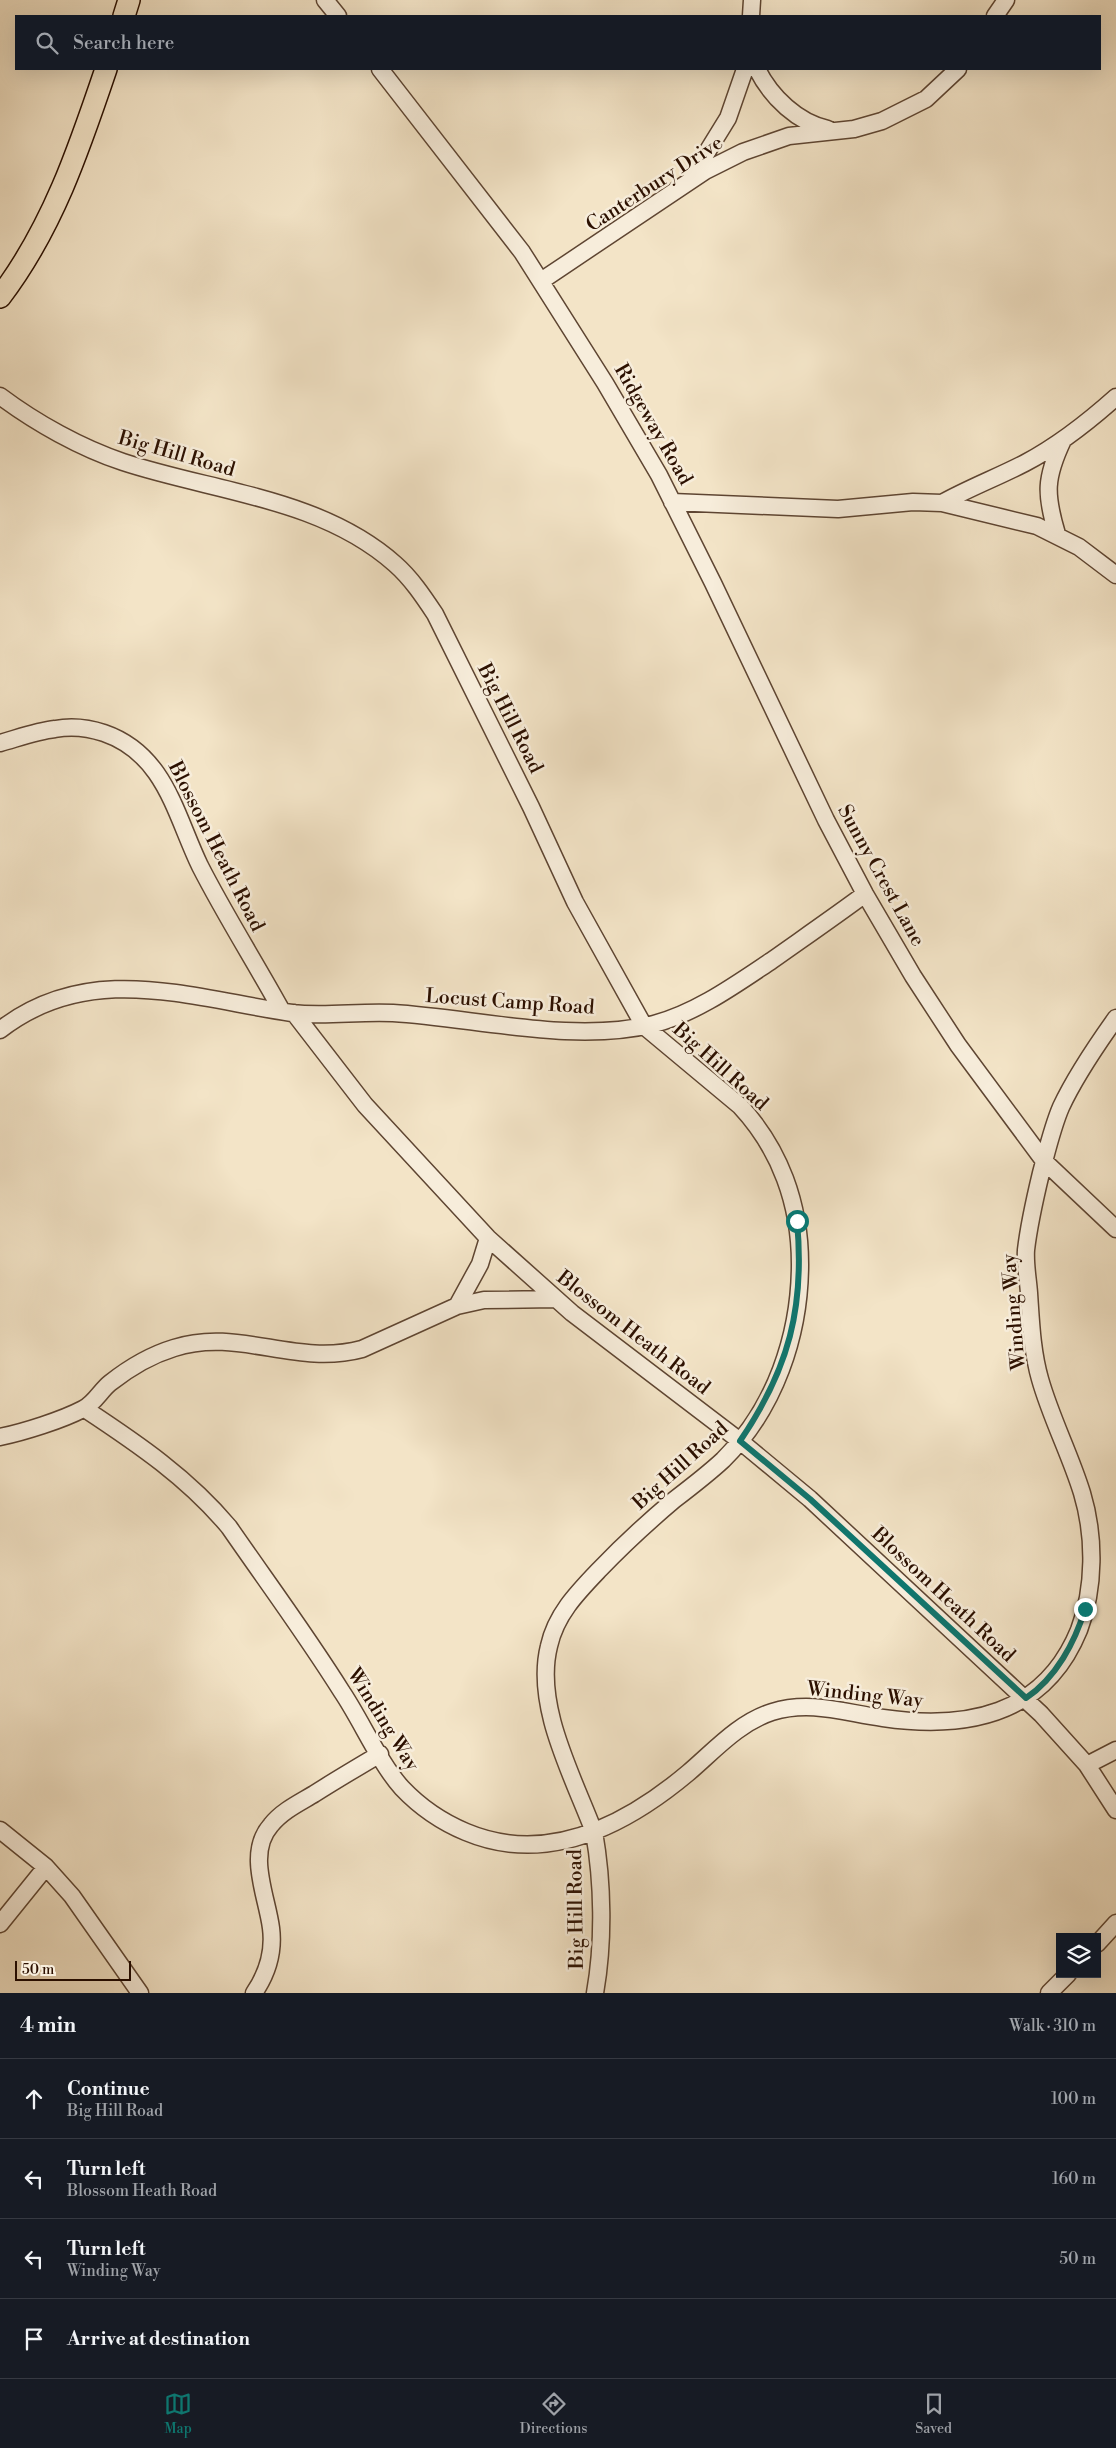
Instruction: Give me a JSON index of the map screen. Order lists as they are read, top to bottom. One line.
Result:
{"streets":{"street":["Canterbury Drive","Ridgeway Road","Big Hill Road","Blossom Heath Road","Sunny Crest Lane","Locust Camp Road","Winding Way"]},"crossings":[["Canterbury Drive","Ridgeway Road"],["Ridgeway Road","Sunny Crest Lane"],["Big Hill Road","Blossom Heath Road"],["Big Hill Road","Locust Camp Road"],["Big Hill Road","Winding Way"],["Blossom Heath Road","Locust Camp Road"],["Blossom Heath Road","Winding Way"],["Sunny Crest Lane","Locust Camp Road"],["Sunny Crest Lane","Winding Way"]],"scale_bar":"50 m","page":{"search":"Search here","scale":"50 m","heading":["4 min","Walk · 310 m"],"list":[["Continue","Big Hill Road","100 m"],["Turn left","Blossom Heath Road","160 m"],["Turn left","Winding Way","50 m"],"Arrive at destination"],"nav":["Map","Directions","Saved"]}}
